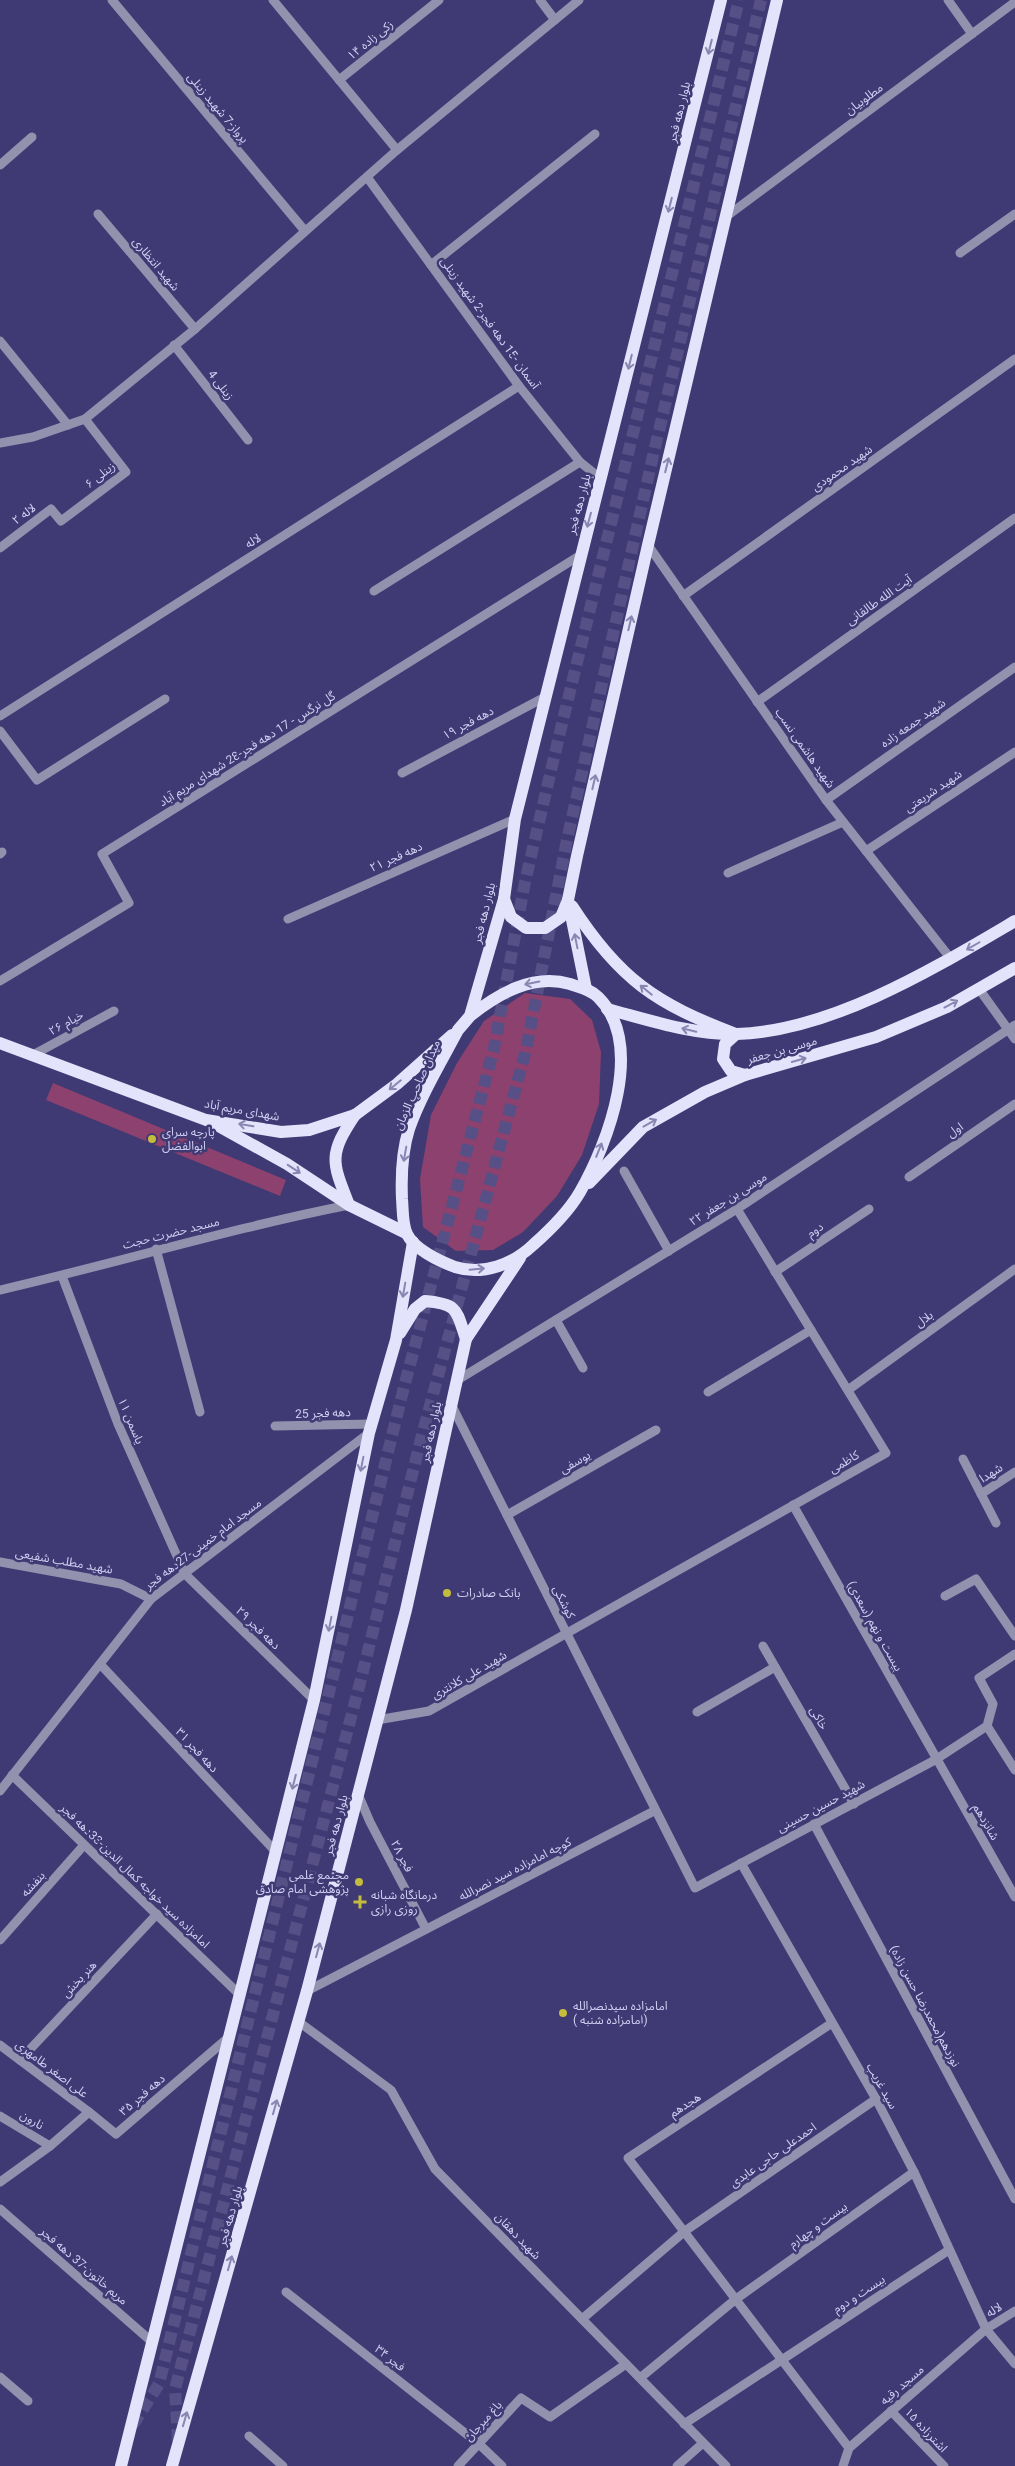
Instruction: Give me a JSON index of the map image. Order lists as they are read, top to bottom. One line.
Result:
{"streets":{"main road":["بلوار دهه فجر","موسی بن جعفر","میدان صاحب الزمان","شهدای مریم آباد"],"street":["زکی زاده ۱۴","مطلوبیان","پرواز-7 شهید زینلی","شهید انتظاری","آسمان -15 دهه فجر-2 شهید زینلی","زینلی 4","شهید محمودی","زینلی ۶","لاله ۲","لاله","آیت الله طالقانی","دهه فجر ۱۹","شهید جمعه زاده","شهید هاشمی نسب","گل نرگس - 17 دهه فجر-28 شهدای مریم آباد","شهید شریعتی","دهه فجر ۲۱","خیام ۲۶","اول","موسی بن جعفر ۲۲","دوم","مسجد حضرت حجت","بلال","دهه فجر 25","یاسمن ۱۱","یوسفی","کاظمی","شهدا","مسجد امام خمینی-27دهه فجر","شهید مطلب شفیعی","کوشکی","بیست و نهم (سعدی)","دهه فجر ۲۹","شهید علی کلانتری","خاکی","دهه فجر ۳۱","شهید حسین حسینی","شانزدهم","فجر ۲۸","کوچه امامزاده سید نصرالله","امامزاده سید خواجه کمال الدین-33دهه فجر","بنفشه","هنر بخش","نوزدهم(محمدرضا حسن زاده)","علی اصغر طامهری","سید غریب","دهه فجر ۳۵","هجدهم","نارون","احمدعلی حاجی عابدی","بیست و چهارم","شهید دهقان","مریم خاتون-37 دهه فجر","بیست و دوم","فجر ۳۴","مسجد رقیه","باغ میرجان","اشترزاده ۱۵"]},"crossings":[["بلوار دهه فجر","آسمان -15 دهه فجر-2 شهید زینلی"],["بلوار دهه فجر","دهه فجر ۱۹"],["بلوار دهه فجر","گل نرگس - 17 دهه فجر-28 شهدای مریم آباد"],["بلوار دهه فجر","دهه فجر ۲۱"],["بلوار دهه فجر","میدان صاحب الزمان"],["بلوار دهه فجر","موسی بن جعفر ۲۲"],["بلوار دهه فجر","کوشکی"],["بلوار دهه فجر","شهید علی کلانتری"],["بلوار دهه فجر","فجر ۲۸"],["بلوار دهه فجر","کوچه امامزاده سید نصرالله"],["بلوار دهه فجر","شهید دهقان"],["آسمان -15 دهه فجر-2 شهید زینلی","لاله"],["شهید محمودی","شهید هاشمی نسب"],["زینلی ۶","لاله ۲"],["لاله","سید غریب"],["لاله","مسجد رقیه"],["آیت الله طالقانی","شهید هاشمی نسب"],["شهید جمعه زاده","شهید هاشمی نسب"],["شهید هاشمی نسب","شهید شریعتی"],["شهید هاشمی نسب","موسی بن جعفر"],["خیام ۲۶","شهدای مریم آباد"],["موسی بن جعفر","میدان صاحب الزمان"],["میدان صاحب الزمان","شهدای مریم آباد"],["موسی بن جعفر ۲۲","کاظمی"],["دوم","کاظمی"],["مسجد حضرت حجت","یاسمن ۱۱"],["بلال","کاظمی"],["دهه فجر 25","مسجد امام خمینی-27دهه فجر"],["یاسمن ۱۱","مسجد امام خمینی-27دهه فجر"],["یاسمن ۱۱","دهه فجر ۲۹"],["یوسفی","کوشکی"],["کاظمی","کوشکی"],["کاظمی","بیست و نهم (سعدی)"],["کاظمی","شهید علی کلانتری"],["مسجد امام خمینی-27دهه فجر","شهید مطلب شفیعی"],["مسجد امام خمینی-27دهه فجر","دهه فجر ۲۹"],["مسجد امام خمینی-27دهه فجر","دهه فجر ۳۱"],["مسجد امام خمینی-27دهه فجر","امامزاده سید خواجه کمال الدین-33دهه فجر"],["کوشکی","شهید علی کلانتری"],["کوشکی","شهید حسین حسینی"],["کوشکی","کوچه امامزاده سید نصرالله"],["بیست و نهم (سعدی)","شهید حسین حسینی"],["بیست و نهم (سعدی)","شانزدهم"],["خاکی","شهید حسین حسینی"],["شهید حسین حسینی","شانزدهم"],["شهید حسین حسینی","کوچه امامزاده سید نصرالله"],["شهید حسین حسینی","نوزدهم(محمدرضا حسن زاده)"],["شهید حسین حسینی","سید غریب"],["فجر ۲۸","کوچه امامزاده سید نصرالله"],["امامزاده سید خواجه کمال الدین-33دهه فجر","بنفشه"],["امامزاده سید خواجه کمال الدین-33دهه فجر","هنر بخش"],["هنر بخش","علی اصغر طامهری"],["علی اصغر طامهری","دهه فجر ۳۵"],["سید غریب","هجدهم"],["سید غریب","احمدعلی حاجی عابدی"],["سید غریب","بیست و چهارم"],["سید غریب","بیست و دوم"],["سید غریب","مسجد رقیه"],["هجدهم","احمدعلی حاجی عابدی"],["احمدعلی حاجی عابدی","شهید دهقان"],["بیست و چهارم","شهید دهقان"],["شهید دهقان","بیست و دوم"],["شهید دهقان","باغ میرجان"],["فجر ۳۴","باغ میرجان"],["مسجد رقیه","اشترزاده ۱۵"]],"one_way":["شهدای مریم آباد"],"places":{"other":["پارچه سرای ابوالفضل","بانک صادرات","مجتمع علمی پژوهشی امام صادق","امامزاده سیدنصرالله ( امامزاده شنبه)"],"health":["درمانگاه شبانه روزی رازی"]}}
